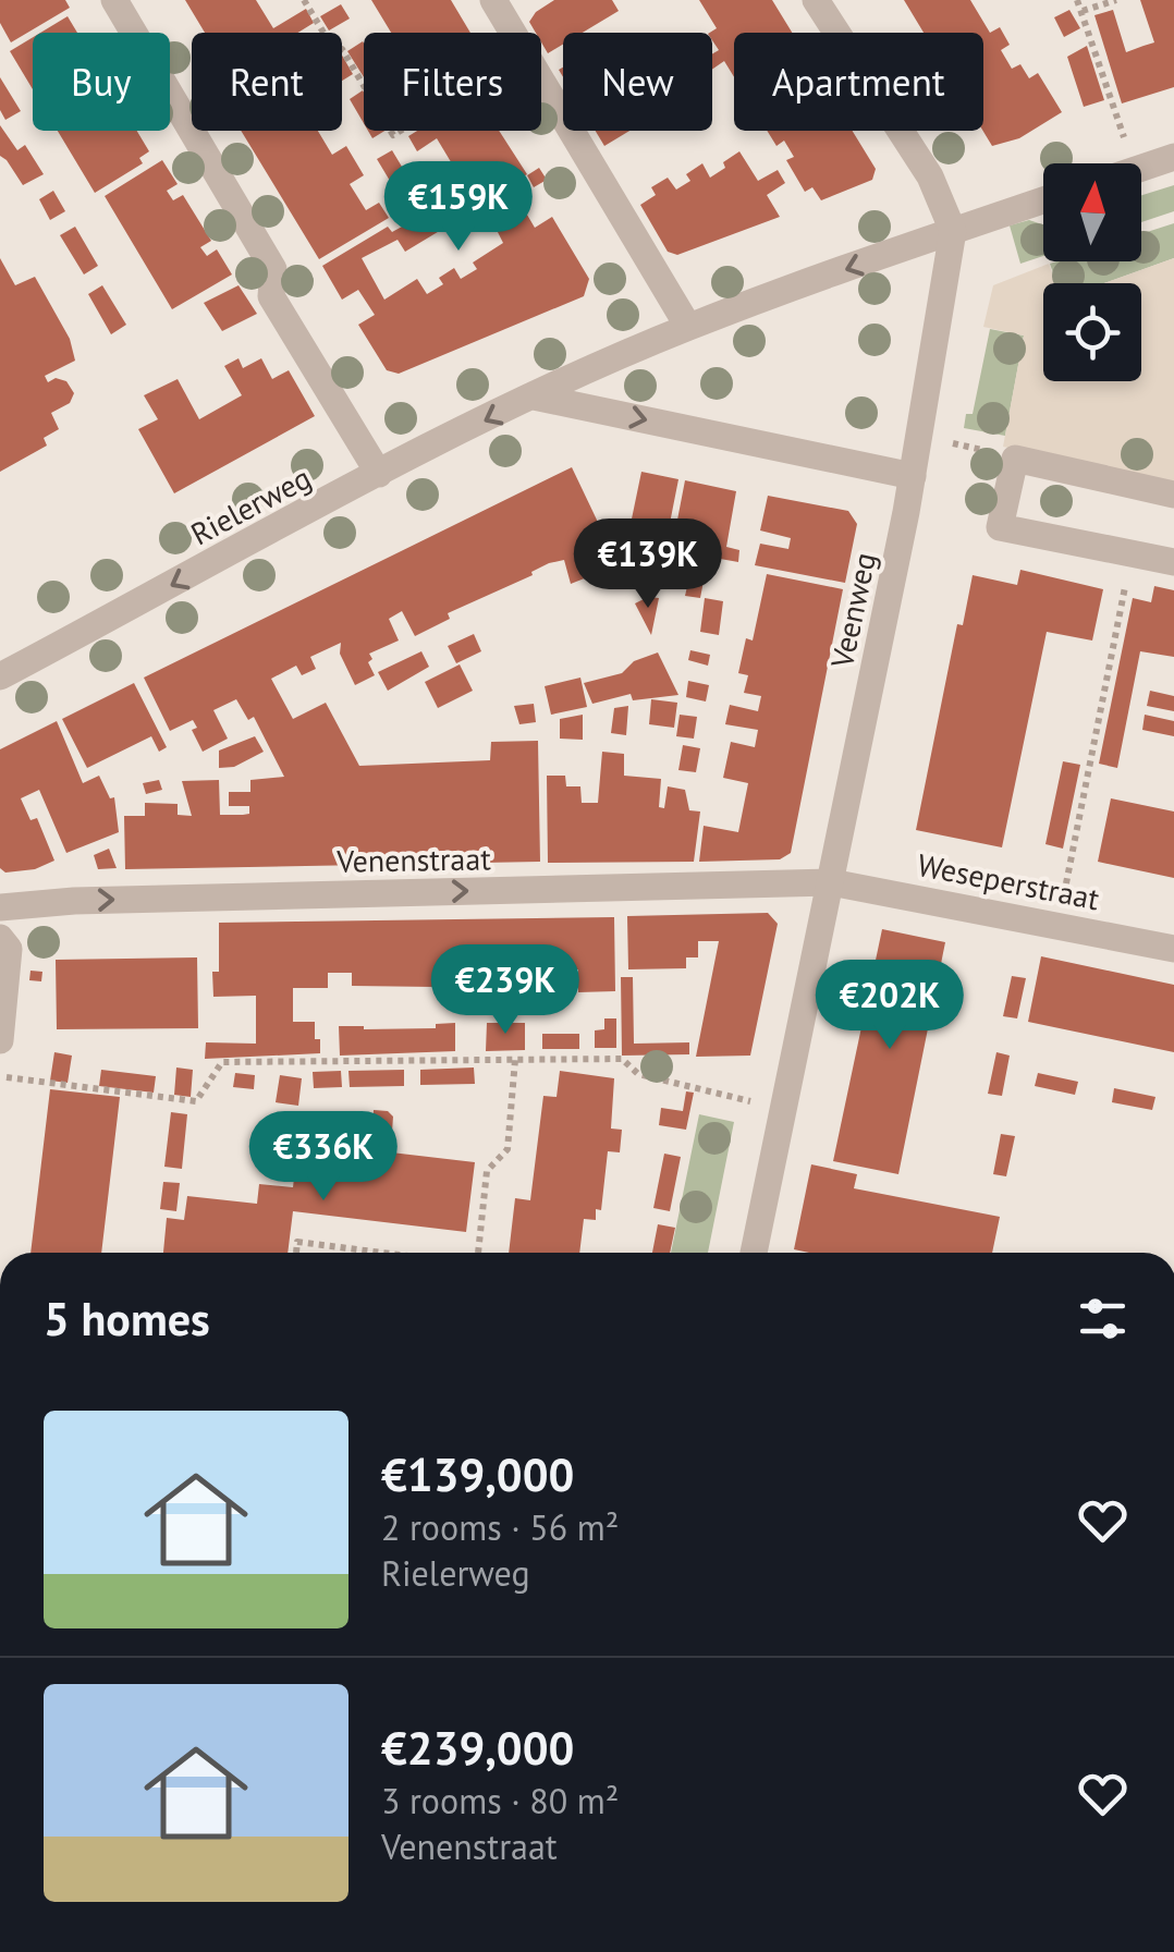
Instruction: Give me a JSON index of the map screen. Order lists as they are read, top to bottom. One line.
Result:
{"streets":{"street":["Rielerweg","Veenweg","Venenstraat","Weseperstraat"]},"crossings":[["Rielerweg","Veenweg"],["Veenweg","Venenstraat"],["Veenweg","Weseperstraat"],["Venenstraat","Weseperstraat"]],"one_way":["Rielerweg","Venenstraat"],"north":"top","page":{"chip":["Buy","Rent","Filters","New","Apartment"],"price":["€159K","€139K","€239K","€202K","€336K"],"heading":"5 homes","list":[{"name":"€139,000","note":"2 rooms · 56 m² · Rielerweg"},{"name":"€239,000","note":"3 rooms · 80 m² · Venenstraat"}]}}
